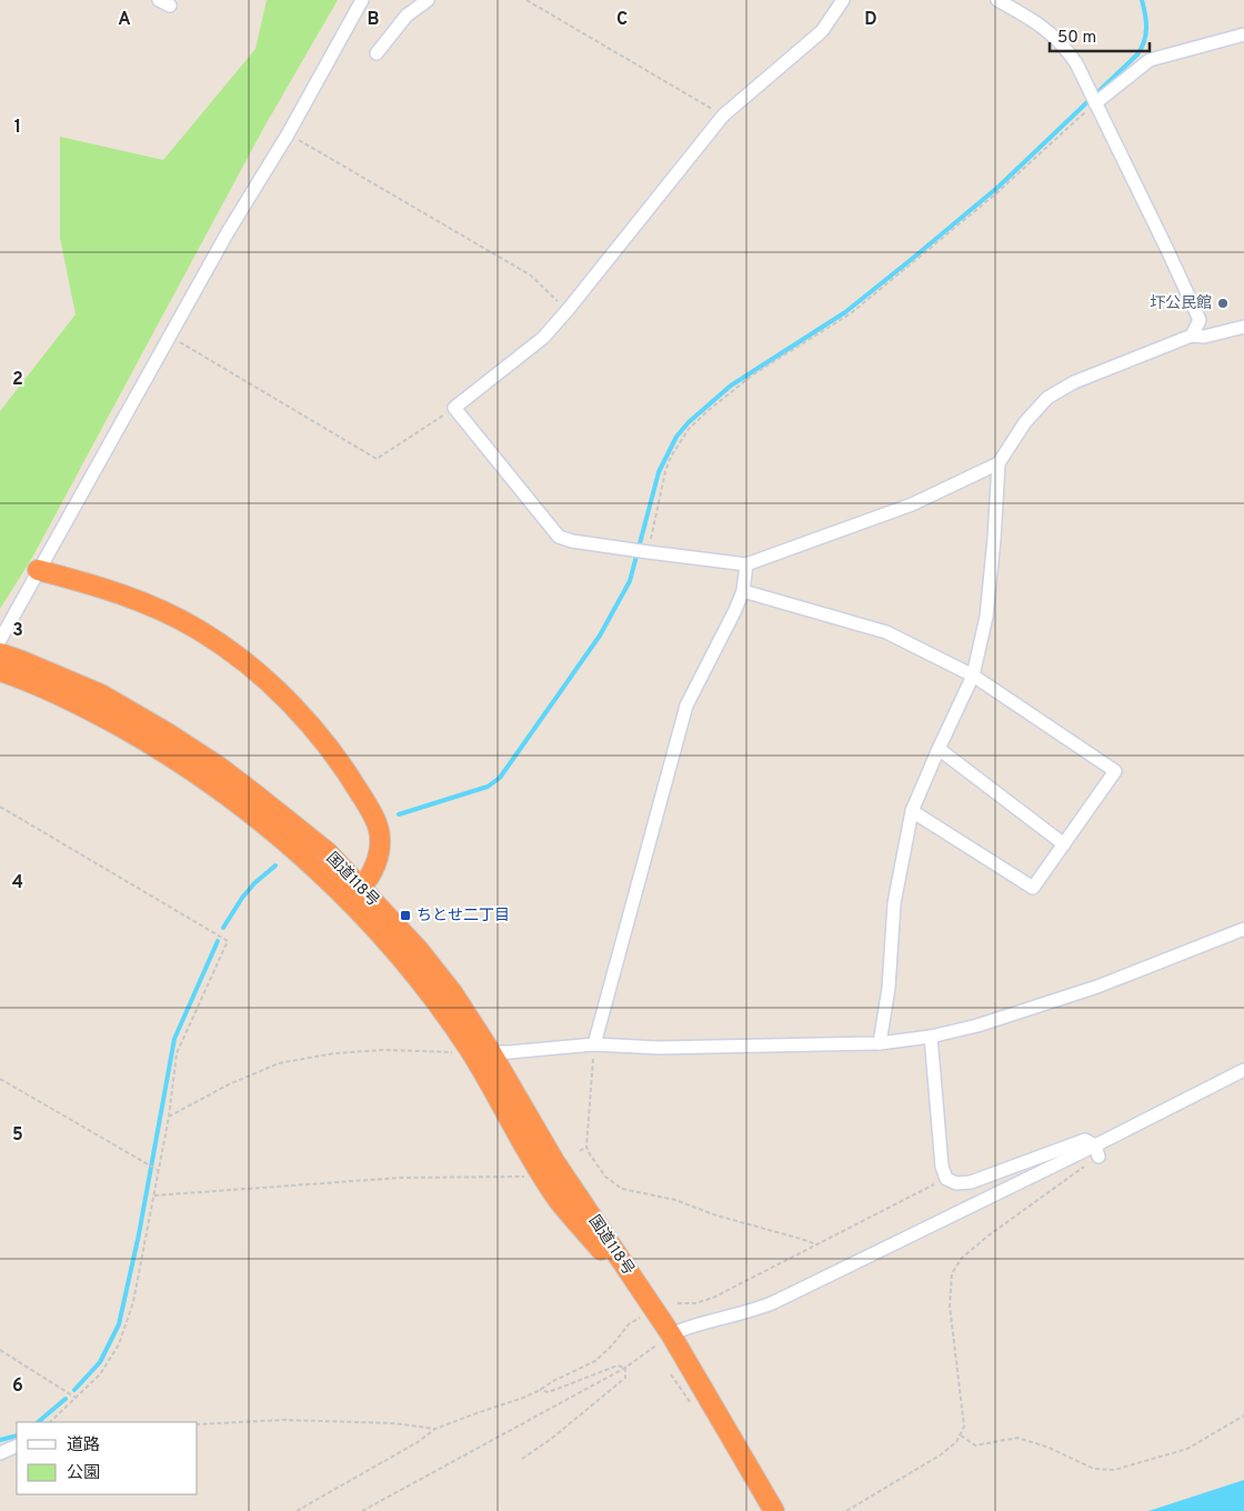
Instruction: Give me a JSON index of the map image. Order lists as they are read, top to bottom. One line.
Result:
{"streets":{"highway":["国道118号"]},"places":{"other":["圷公民館"],"transit":["ちとせ二丁目"]},"legend":["道路","公園"],"scale_bar":"50 m","grid":{"columns":["A","B","C","D"],"rows":["1","2","3","4","5","6"]}}
